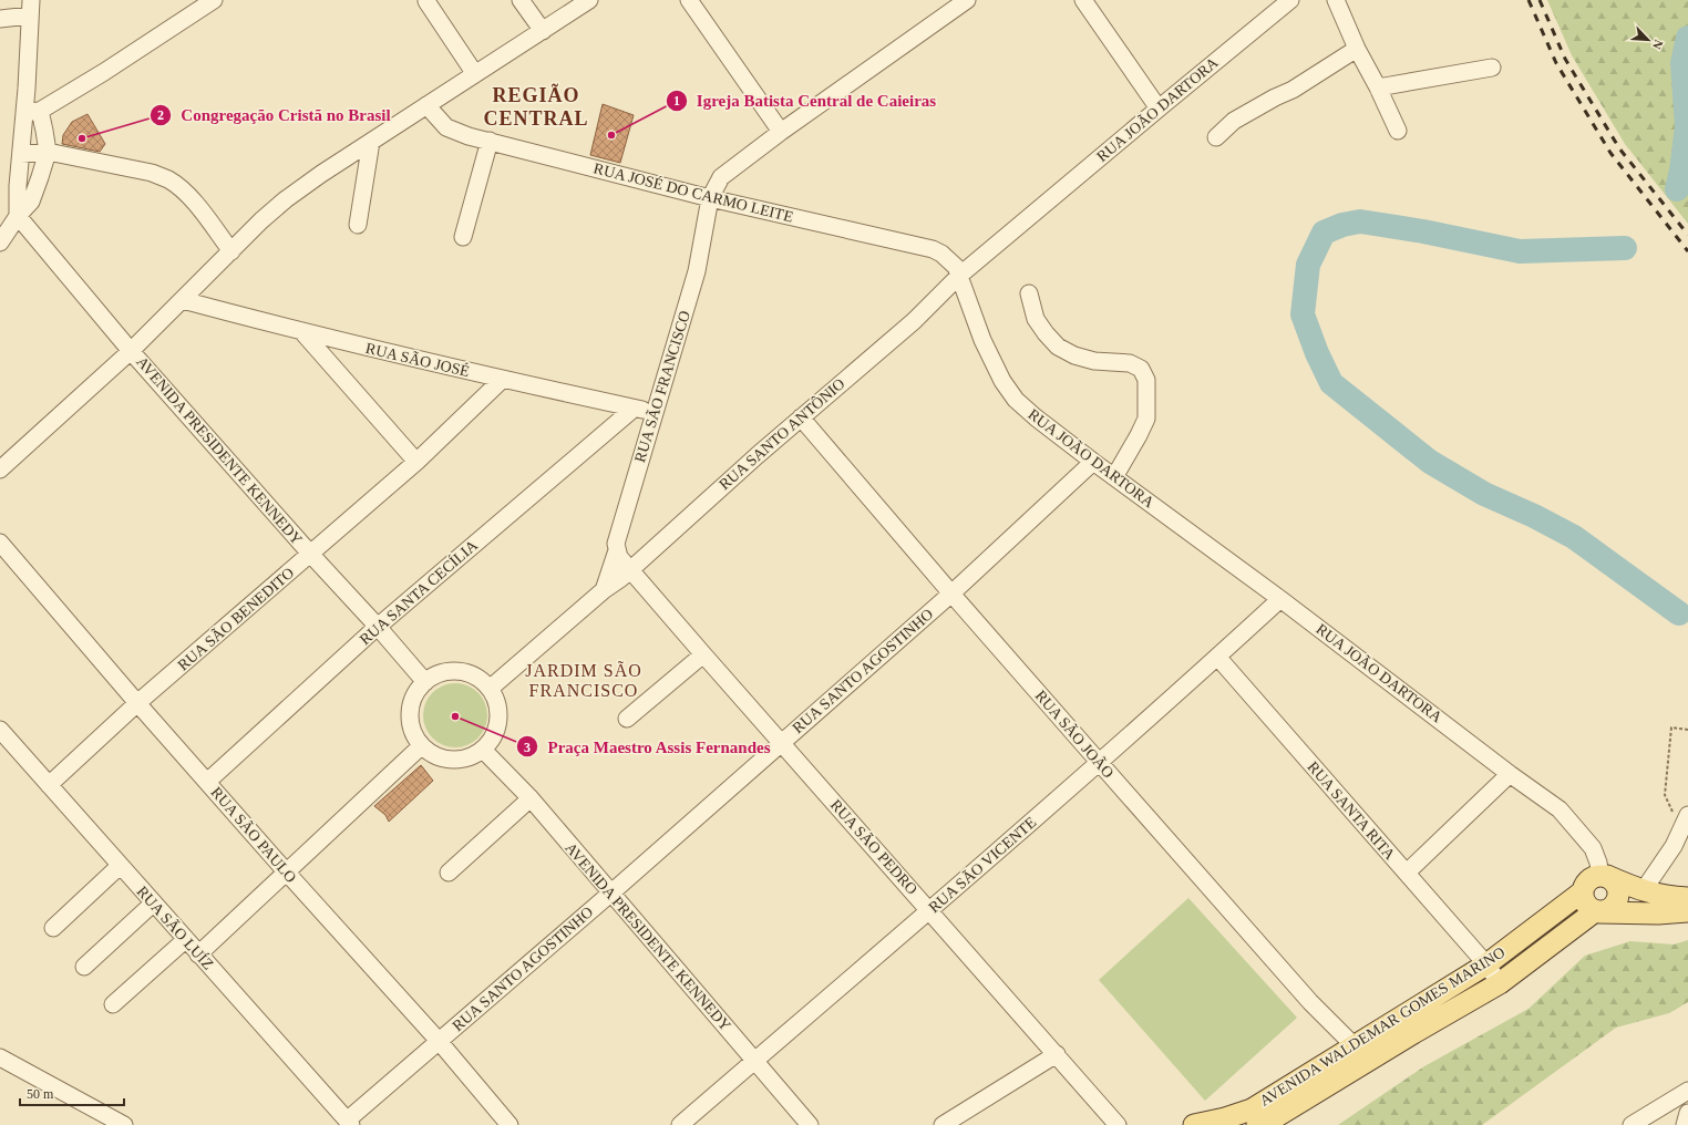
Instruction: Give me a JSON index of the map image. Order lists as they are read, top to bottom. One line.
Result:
{"streets":{"main road":["AVENIDA WALDEMAR GOMES MARINO"],"street":["RUA JOÃO DARTORA","RUA JOSÉ DO CARMO LEITE","RUA SÃO JOSÉ","RUA SÃO FRANCISCO","RUA SANTO ANTÔNIO","AVENIDA PRESIDENTE KENNEDY","RUA SANTA CECÍLIA","RUA SÃO BENEDITO","RUA SANTO AGOSTINHO","RUA SÃO JOÃO","RUA SANTA RITA","RUA SÃO PAULO","RUA SÃO PEDRO","RUA SÃO VICENTE","RUA SÃO LUÍZ"]},"crossings":[["RUA JOÃO DARTORA","RUA JOSÉ DO CARMO LEITE"],["RUA JOÃO DARTORA","RUA SANTO ANTÔNIO"],["RUA JOÃO DARTORA","RUA SANTO AGOSTINHO"],["RUA JOÃO DARTORA","RUA SÃO VICENTE"],["RUA JOÃO DARTORA","AVENIDA WALDEMAR GOMES MARINO"],["RUA JOSÉ DO CARMO LEITE","RUA SÃO FRANCISCO"],["RUA JOSÉ DO CARMO LEITE","RUA SANTO ANTÔNIO"],["RUA SÃO JOSÉ","RUA SÃO FRANCISCO"],["RUA SÃO JOSÉ","RUA SANTA CECÍLIA"],["RUA SÃO JOSÉ","RUA SÃO BENEDITO"],["RUA SANTO ANTÔNIO","AVENIDA PRESIDENTE KENNEDY"],["RUA SANTO ANTÔNIO","RUA SÃO JOÃO"],["RUA SANTO ANTÔNIO","RUA SÃO PEDRO"],["AVENIDA PRESIDENTE KENNEDY","RUA SANTA CECÍLIA"],["AVENIDA PRESIDENTE KENNEDY","RUA SÃO BENEDITO"],["AVENIDA PRESIDENTE KENNEDY","RUA SANTO AGOSTINHO"],["AVENIDA PRESIDENTE KENNEDY","RUA SÃO VICENTE"],["RUA SANTA CECÍLIA","RUA SÃO PAULO"],["RUA SÃO BENEDITO","RUA SÃO PAULO"],["RUA SÃO BENEDITO","RUA SÃO LUÍZ"],["RUA SANTO AGOSTINHO","RUA SÃO JOÃO"],["RUA SANTO AGOSTINHO","RUA SÃO PAULO"],["RUA SANTO AGOSTINHO","RUA SÃO PEDRO"],["RUA SANTO AGOSTINHO","RUA SÃO LUÍZ"],["RUA SÃO JOÃO","RUA SÃO VICENTE"],["RUA SÃO JOÃO","AVENIDA WALDEMAR GOMES MARINO"],["RUA SANTA RITA","RUA SÃO VICENTE"],["RUA SANTA RITA","AVENIDA WALDEMAR GOMES MARINO"],["RUA SÃO PEDRO","RUA SÃO VICENTE"]],"districts":["REGIÃO CENTRAL","JARDIM SÃO FRANCISCO"],"places":["Igreja Batista Central de Caieiras","Congregação Cristã no Brasil","Praça Maestro Assis Fernandes"],"scale_bar":"50 m","north":"bottom right"}
